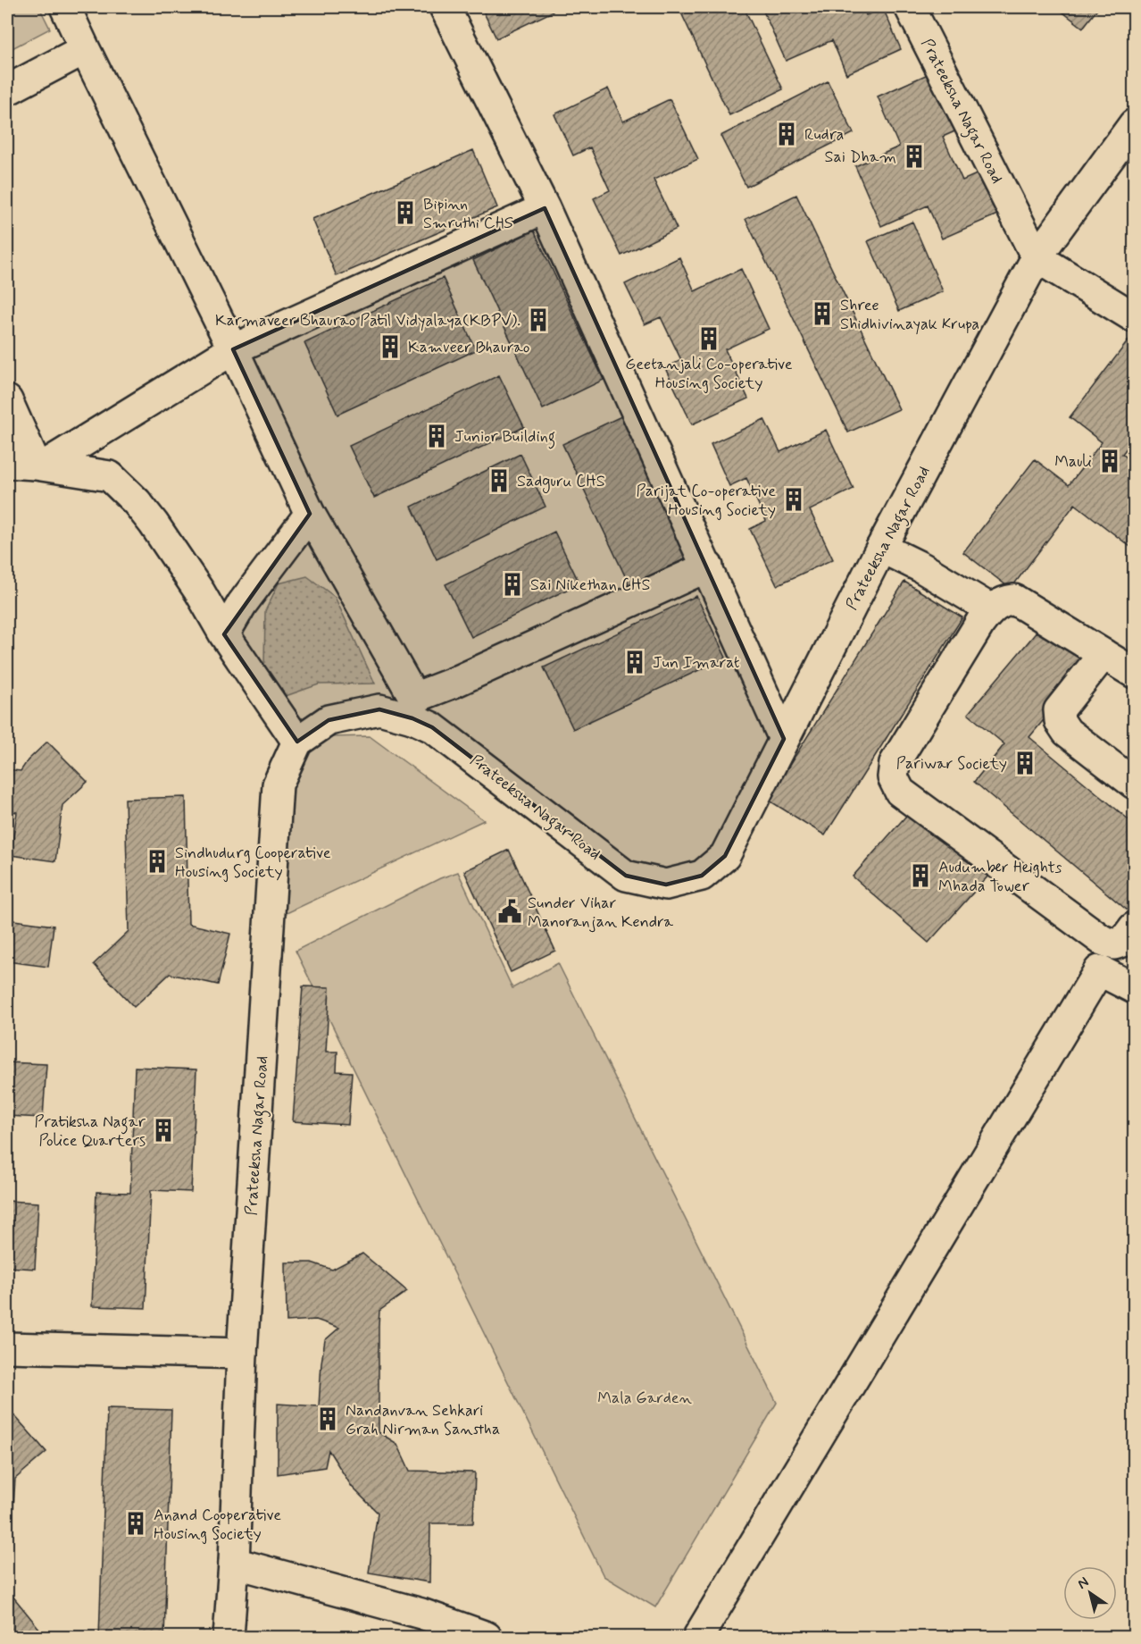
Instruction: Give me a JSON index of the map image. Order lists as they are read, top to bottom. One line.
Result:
{"streets":{"street":["Prateeksha Nagar Road"]},"parks":["Mala Garden"],"places":{"building":["Rudra","Sai Dham","Bipinn Smruthi CHS","Shree Shidhivinayak Krupa","Karmaveer Bhaurao Patil Vidyalaya(KBPV).","Geetanjali Co-operative Housing Society","Kamveer Bhaurao","Junior Building","Mauli","Sadguru CHS","Parijat Co-operative Housing Society","Sai Nikethan CHS","Jun Imarat","Pariwar Society","Sindhudurg Cooperative Housing Society","Audumber Heights Mhada Tower","Pratiksha Nagar Police Quarters","Nandanvan Sehkari Grah Nirman Sanstha","Anand Cooperative Housing Society"],"public building":["Sunder Vihar Manoranjan Kendra"]},"north":"top left"}
